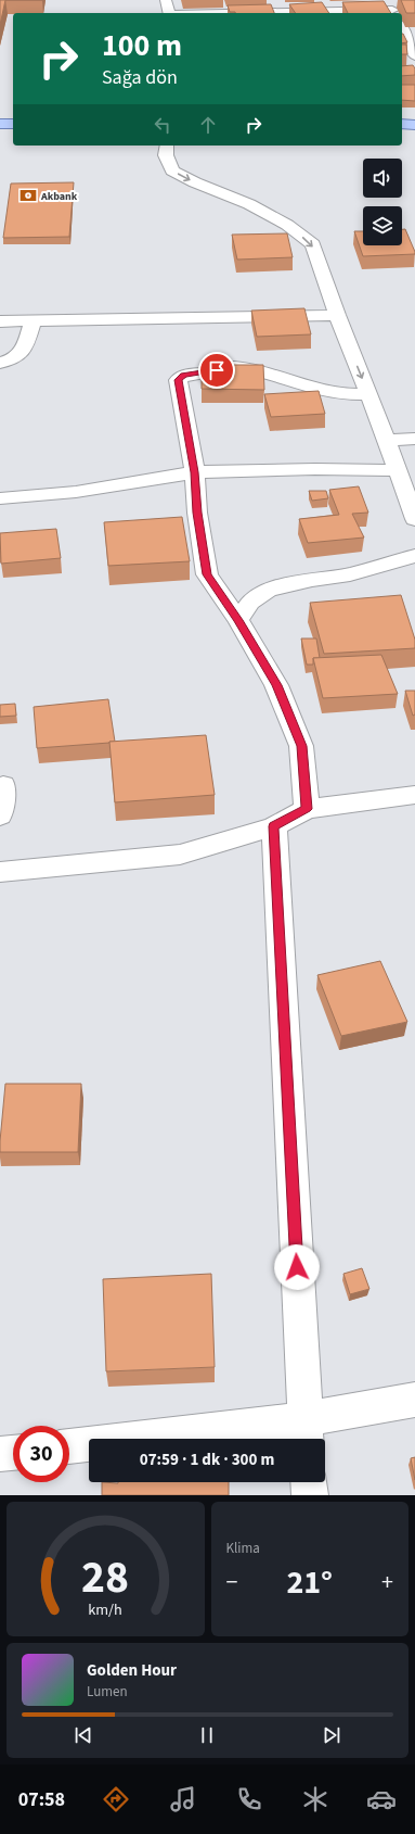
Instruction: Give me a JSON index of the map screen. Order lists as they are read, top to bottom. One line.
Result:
{"places":{"bank":["Akbank"]},"page":{"turn":["100 m","Sağa dön"],"limit":"30","trip":"07:59 · 1 dk · 300 m","tile":"Klima","heat":["−","21°","+"],"song":["Golden Hour","Lumen"],"tabs":"07:58","gauge":["28","km/h"]}}
